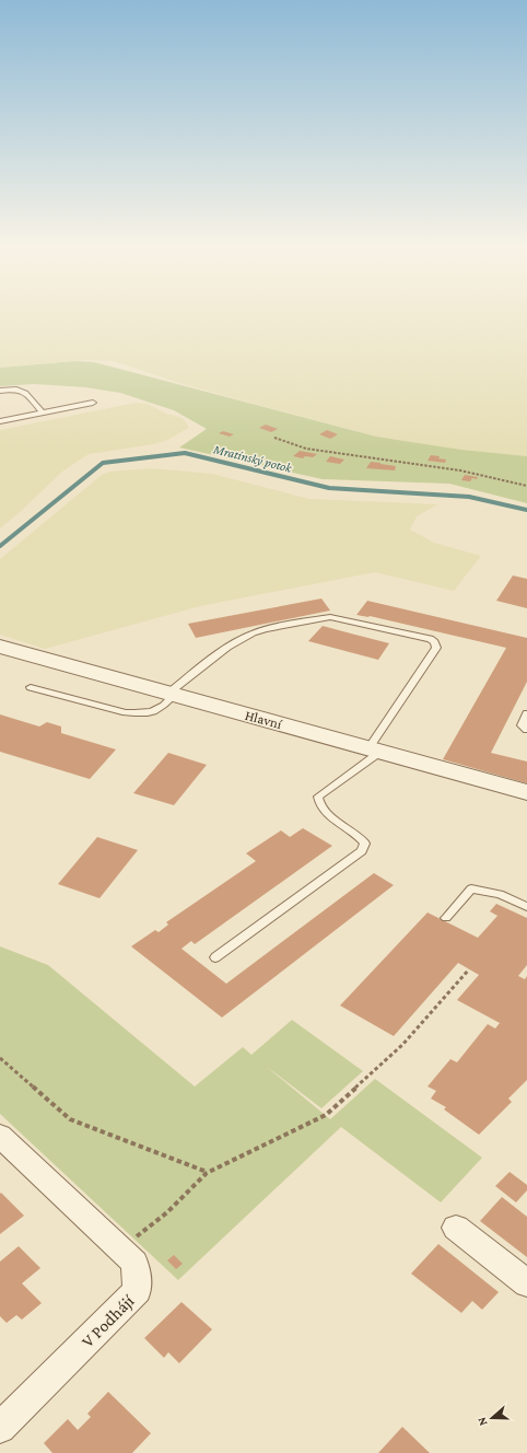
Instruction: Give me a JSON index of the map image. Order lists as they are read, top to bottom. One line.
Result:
{"streets":{"street":["Hlavní","V Podhájí"]},"water":["Mratínský potok"],"north":"left"}
